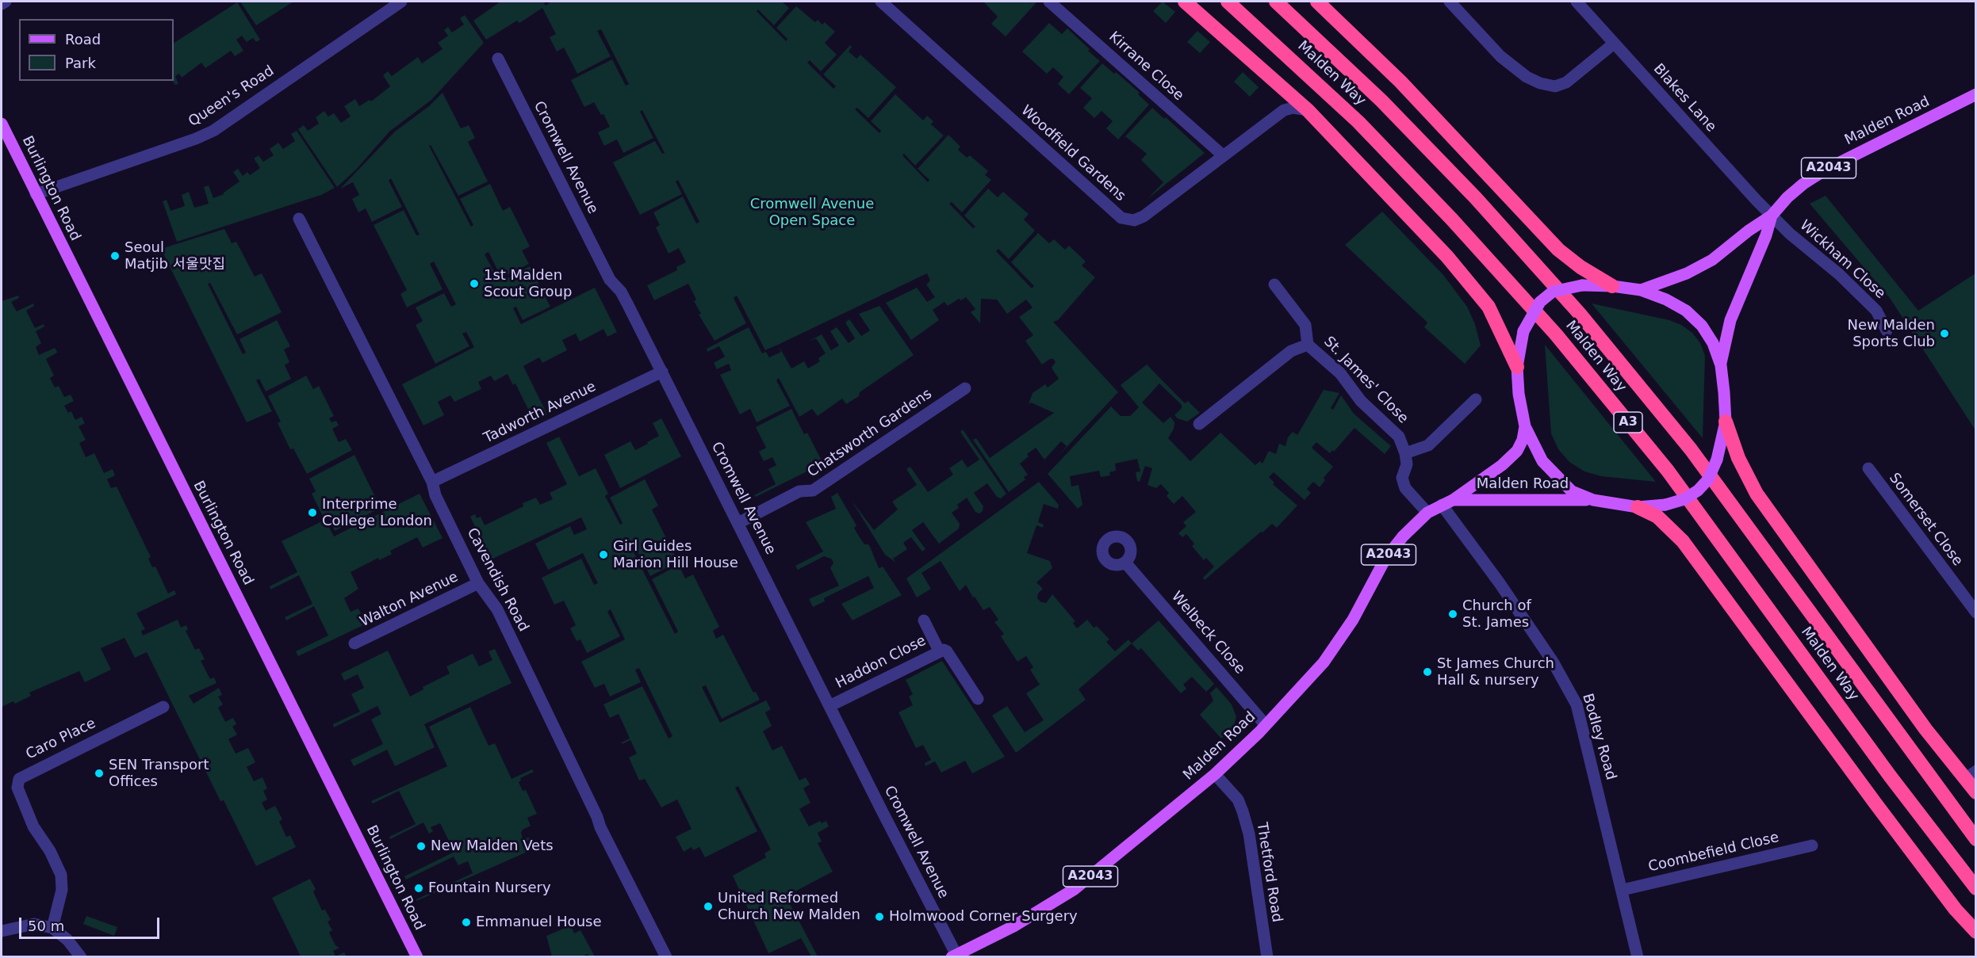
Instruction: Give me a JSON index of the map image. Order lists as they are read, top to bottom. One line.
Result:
{"streets":{"highway":["Malden Way","A3"],"main road":["Malden Road","A2043","Burlington Road"],"street":["Kirrane Close","Queen's Road","Blakes Lane","Woodfield Gardens","Cromwell Avenue","Wickham Close","St. James' Close","Tadworth Avenue","Chatsworth Gardens","Somerset Close","Cavendish Road","Walton Avenue","Welbeck Close","Haddon Close","Bodley Road","Caro Place","Coombefield Close","Thetford Road"]},"crossings":[["Kirrane Close","Woodfield Gardens"],["Queen's Road","Burlington Road"],["Blakes Lane","Malden Road"],["Blakes Lane","Wickham Close"],["Malden Road","Cromwell Avenue"],["Malden Road","Wickham Close"],["Malden Road","Welbeck Close"],["Malden Road","Bodley Road"],["Malden Road","Thetford Road"],["Cromwell Avenue","Tadworth Avenue"],["Cromwell Avenue","Chatsworth Gardens"],["Cromwell Avenue","Haddon Close"],["Tadworth Avenue","Cavendish Road"],["Cavendish Road","Walton Avenue"],["Bodley Road","Coombefield Close"]],"parks":["Cromwell Avenue Open Space"],"places":["Seoul Matjib 서울맛집","1st Malden Scout Group","New Malden Sports Club","Interprime College London","Girl Guides Marion Hill House","Church of St. James","St James Church Hall & nursery","SEN Transport Offices","New Malden Vets","Fountain Nursery","United Reformed Church New Malden","Holmwood Corner Surgery","Emmanuel House"],"legend":["Road","Park"],"scale_bar":"50 m"}
